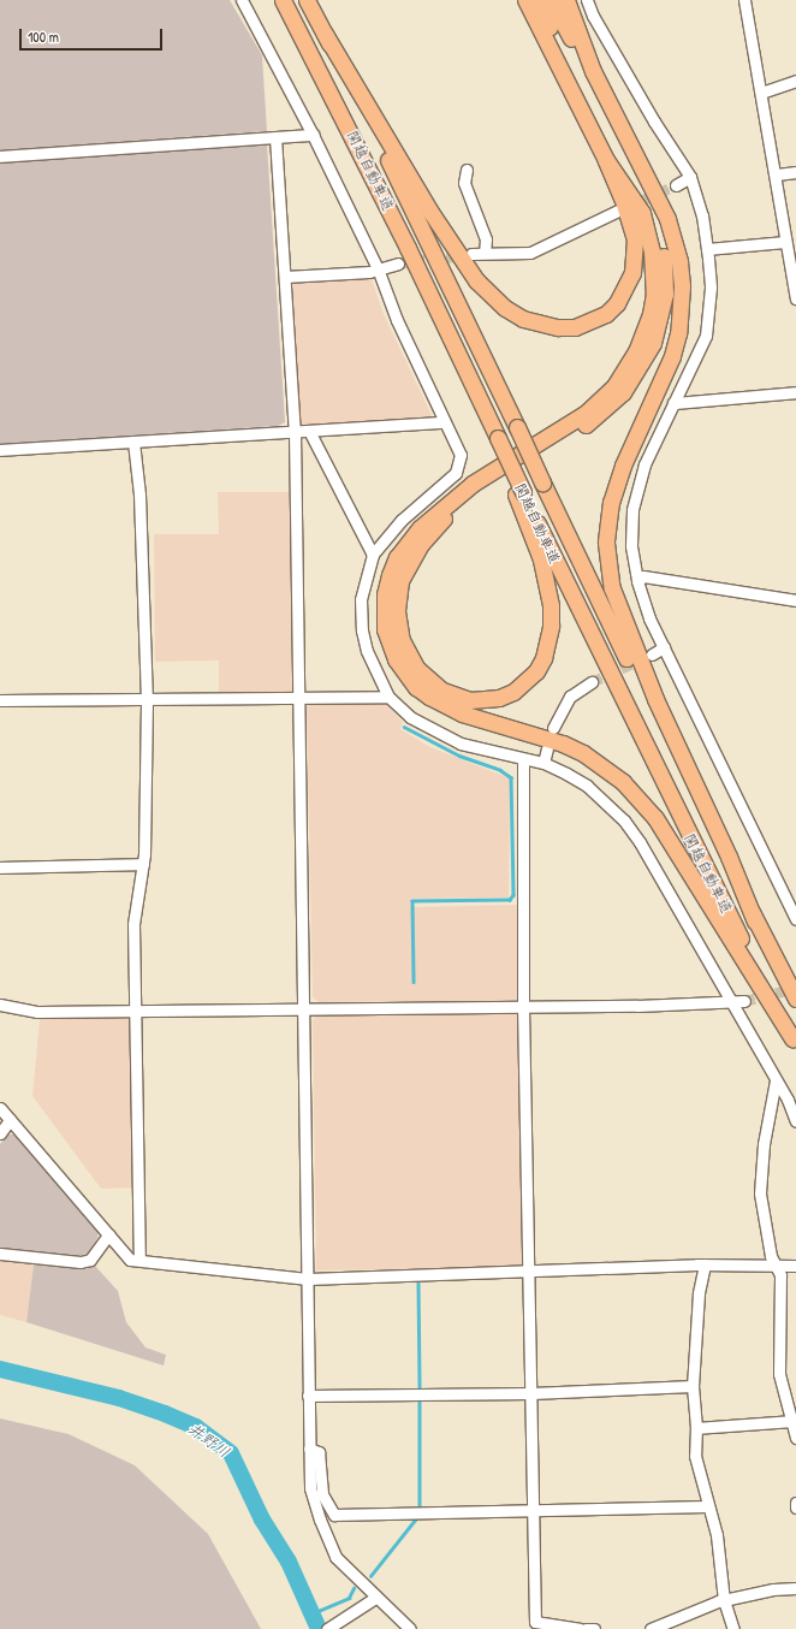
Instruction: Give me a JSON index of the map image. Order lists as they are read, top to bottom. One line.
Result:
{"streets":{"highway":["関越自動車道"]},"water":["井野川"],"scale_bar":"100 m"}
